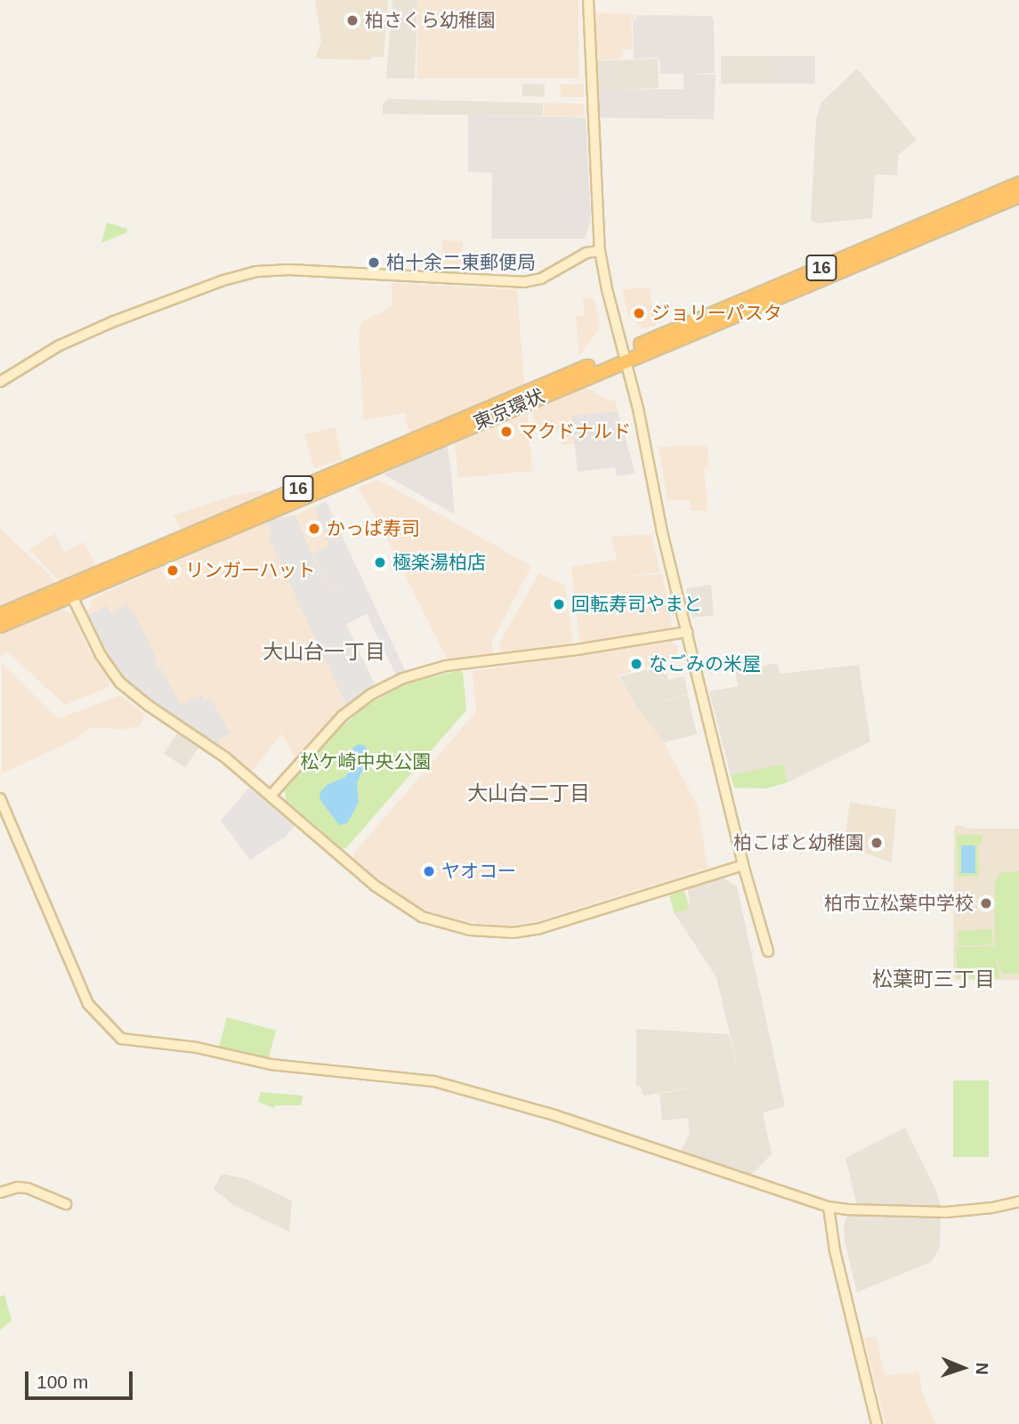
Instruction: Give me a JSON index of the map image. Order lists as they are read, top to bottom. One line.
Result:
{"streets":{"highway":["16","東京環状"]},"districts":["大山台一丁目","大山台二丁目","松葉町三丁目"],"parks":["松ケ崎中央公園"],"places":["柏さくら幼稚園","柏十余二東郵便局","ジョリーパスタ","マクドナルド","かっぱ寿司","極楽湯柏店","リンガーハット","回転寿司やまと","なごみの米屋","柏こばと幼稚園","ヤオコー","柏市立松葉中学校"],"scale_bar":"100 m","north":"right"}
